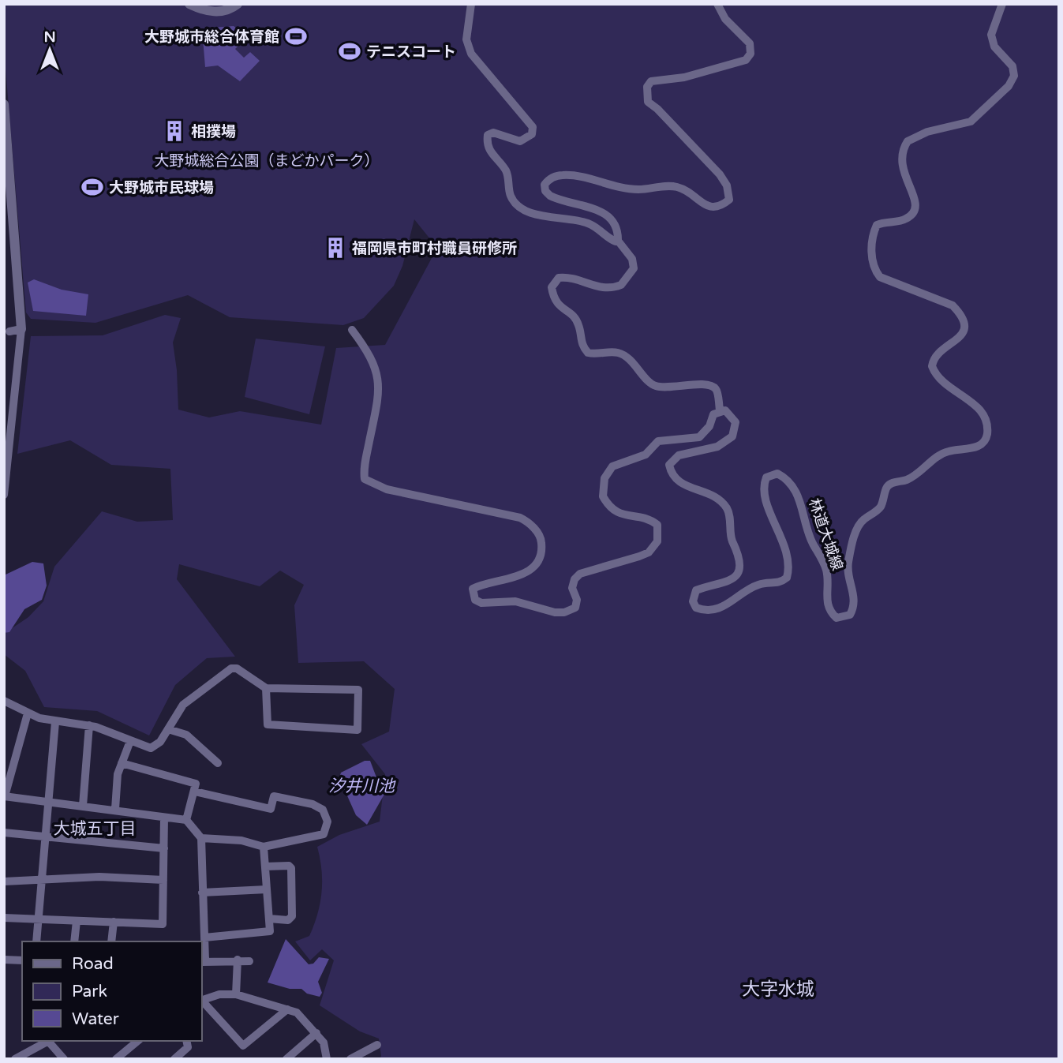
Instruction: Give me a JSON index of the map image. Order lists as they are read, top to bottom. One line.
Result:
{"streets":{"street":["林道大城線"]},"districts":["大城五丁目","大字水城"],"water":["汐井川池"],"parks":["大野城総合公園（まどかパーク）"],"places":{"sports":["大野城市総合体育館","テニスコート","大野城市民球場"],"building":["相撲場","福岡県市町村職員研修所"]},"legend":["Road","Park","Water"],"north":"top"}
